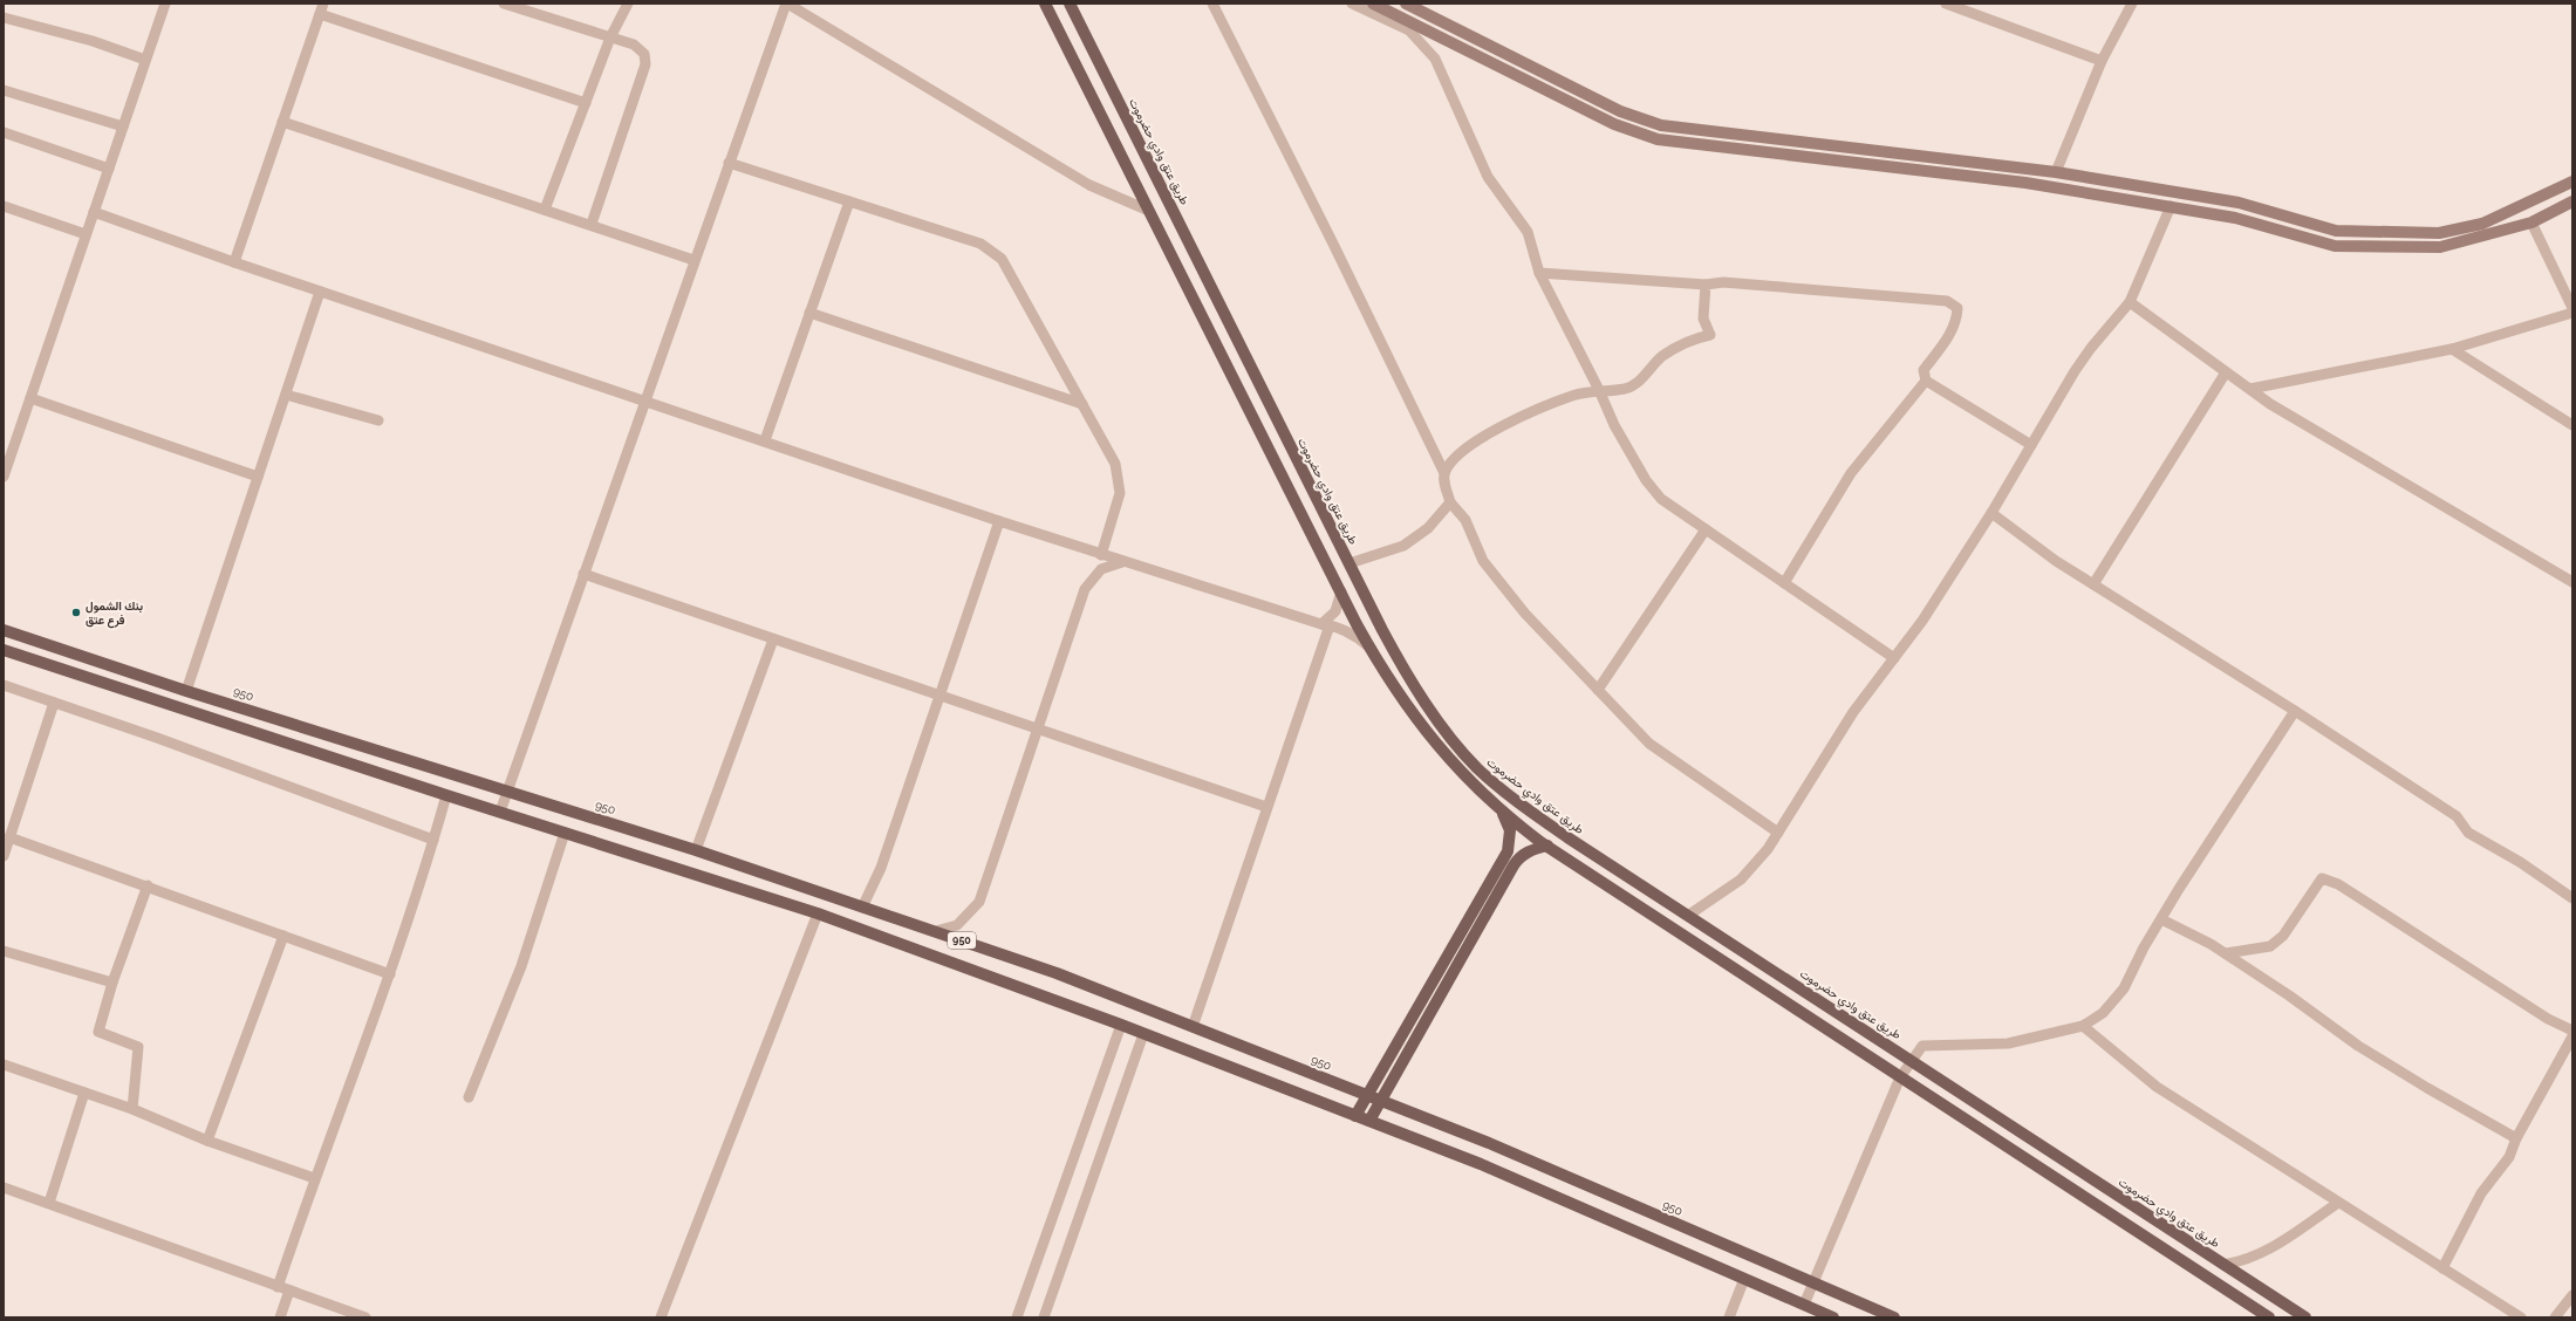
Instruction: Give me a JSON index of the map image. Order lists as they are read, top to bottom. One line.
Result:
{"streets":{"main road":["طريق عتق وادي حضرموت","950"]},"places":["بنك الشمول فرع عتق"]}
